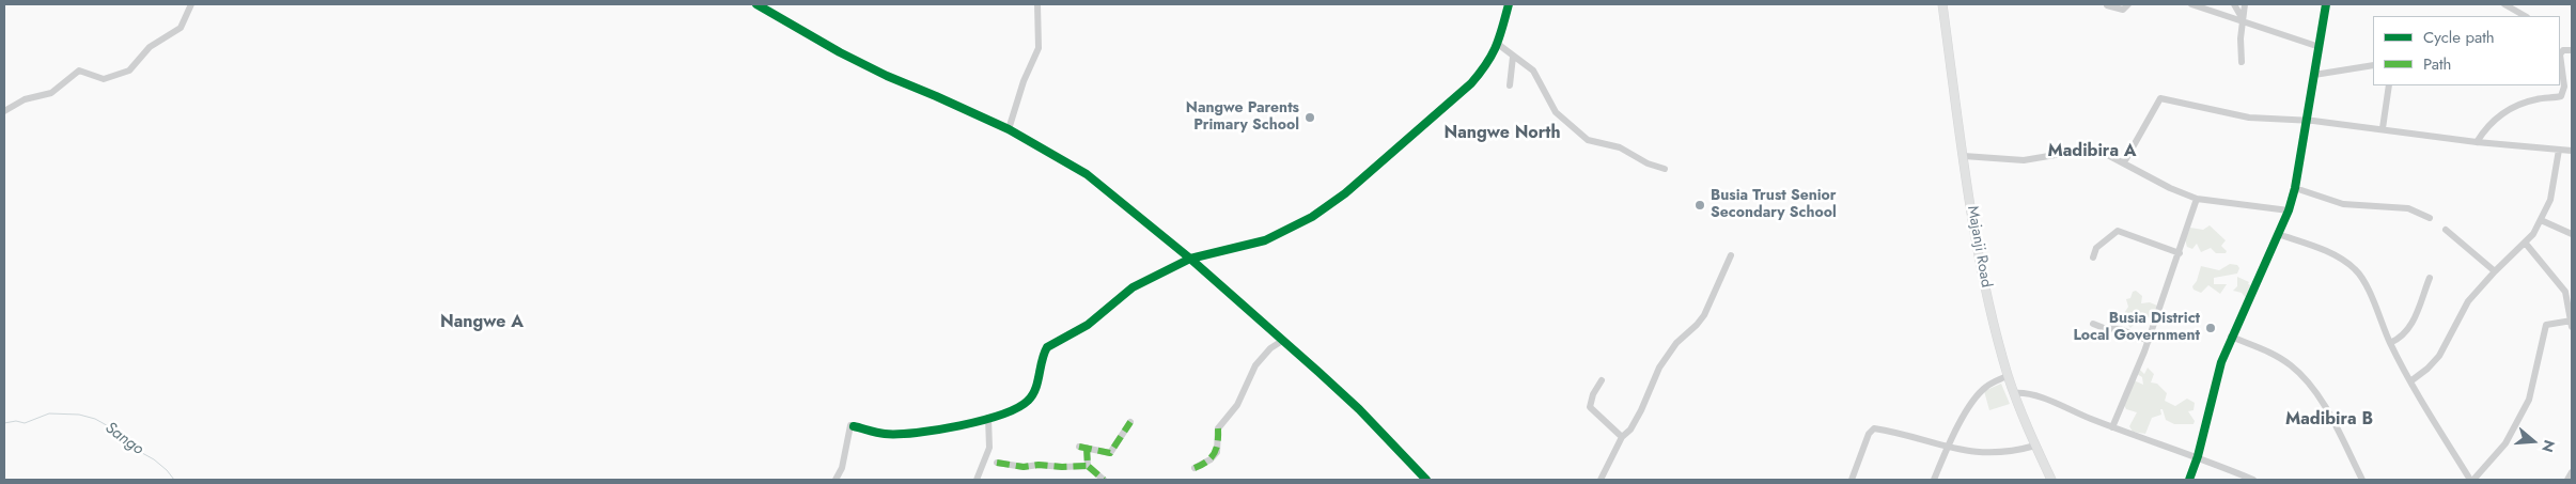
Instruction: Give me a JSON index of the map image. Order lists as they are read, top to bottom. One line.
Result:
{"streets":{"main road":["Majanji Road"]},"districts":["Nangwe North","Madibira A","Nangwe A","Madibira B"],"water":["Sango"],"places":["Nangwe Parents Primary School","Busia Trust Senior Secondary School","Busia District Local Government"],"legend":["Cycle path","Path"],"north":"right"}
